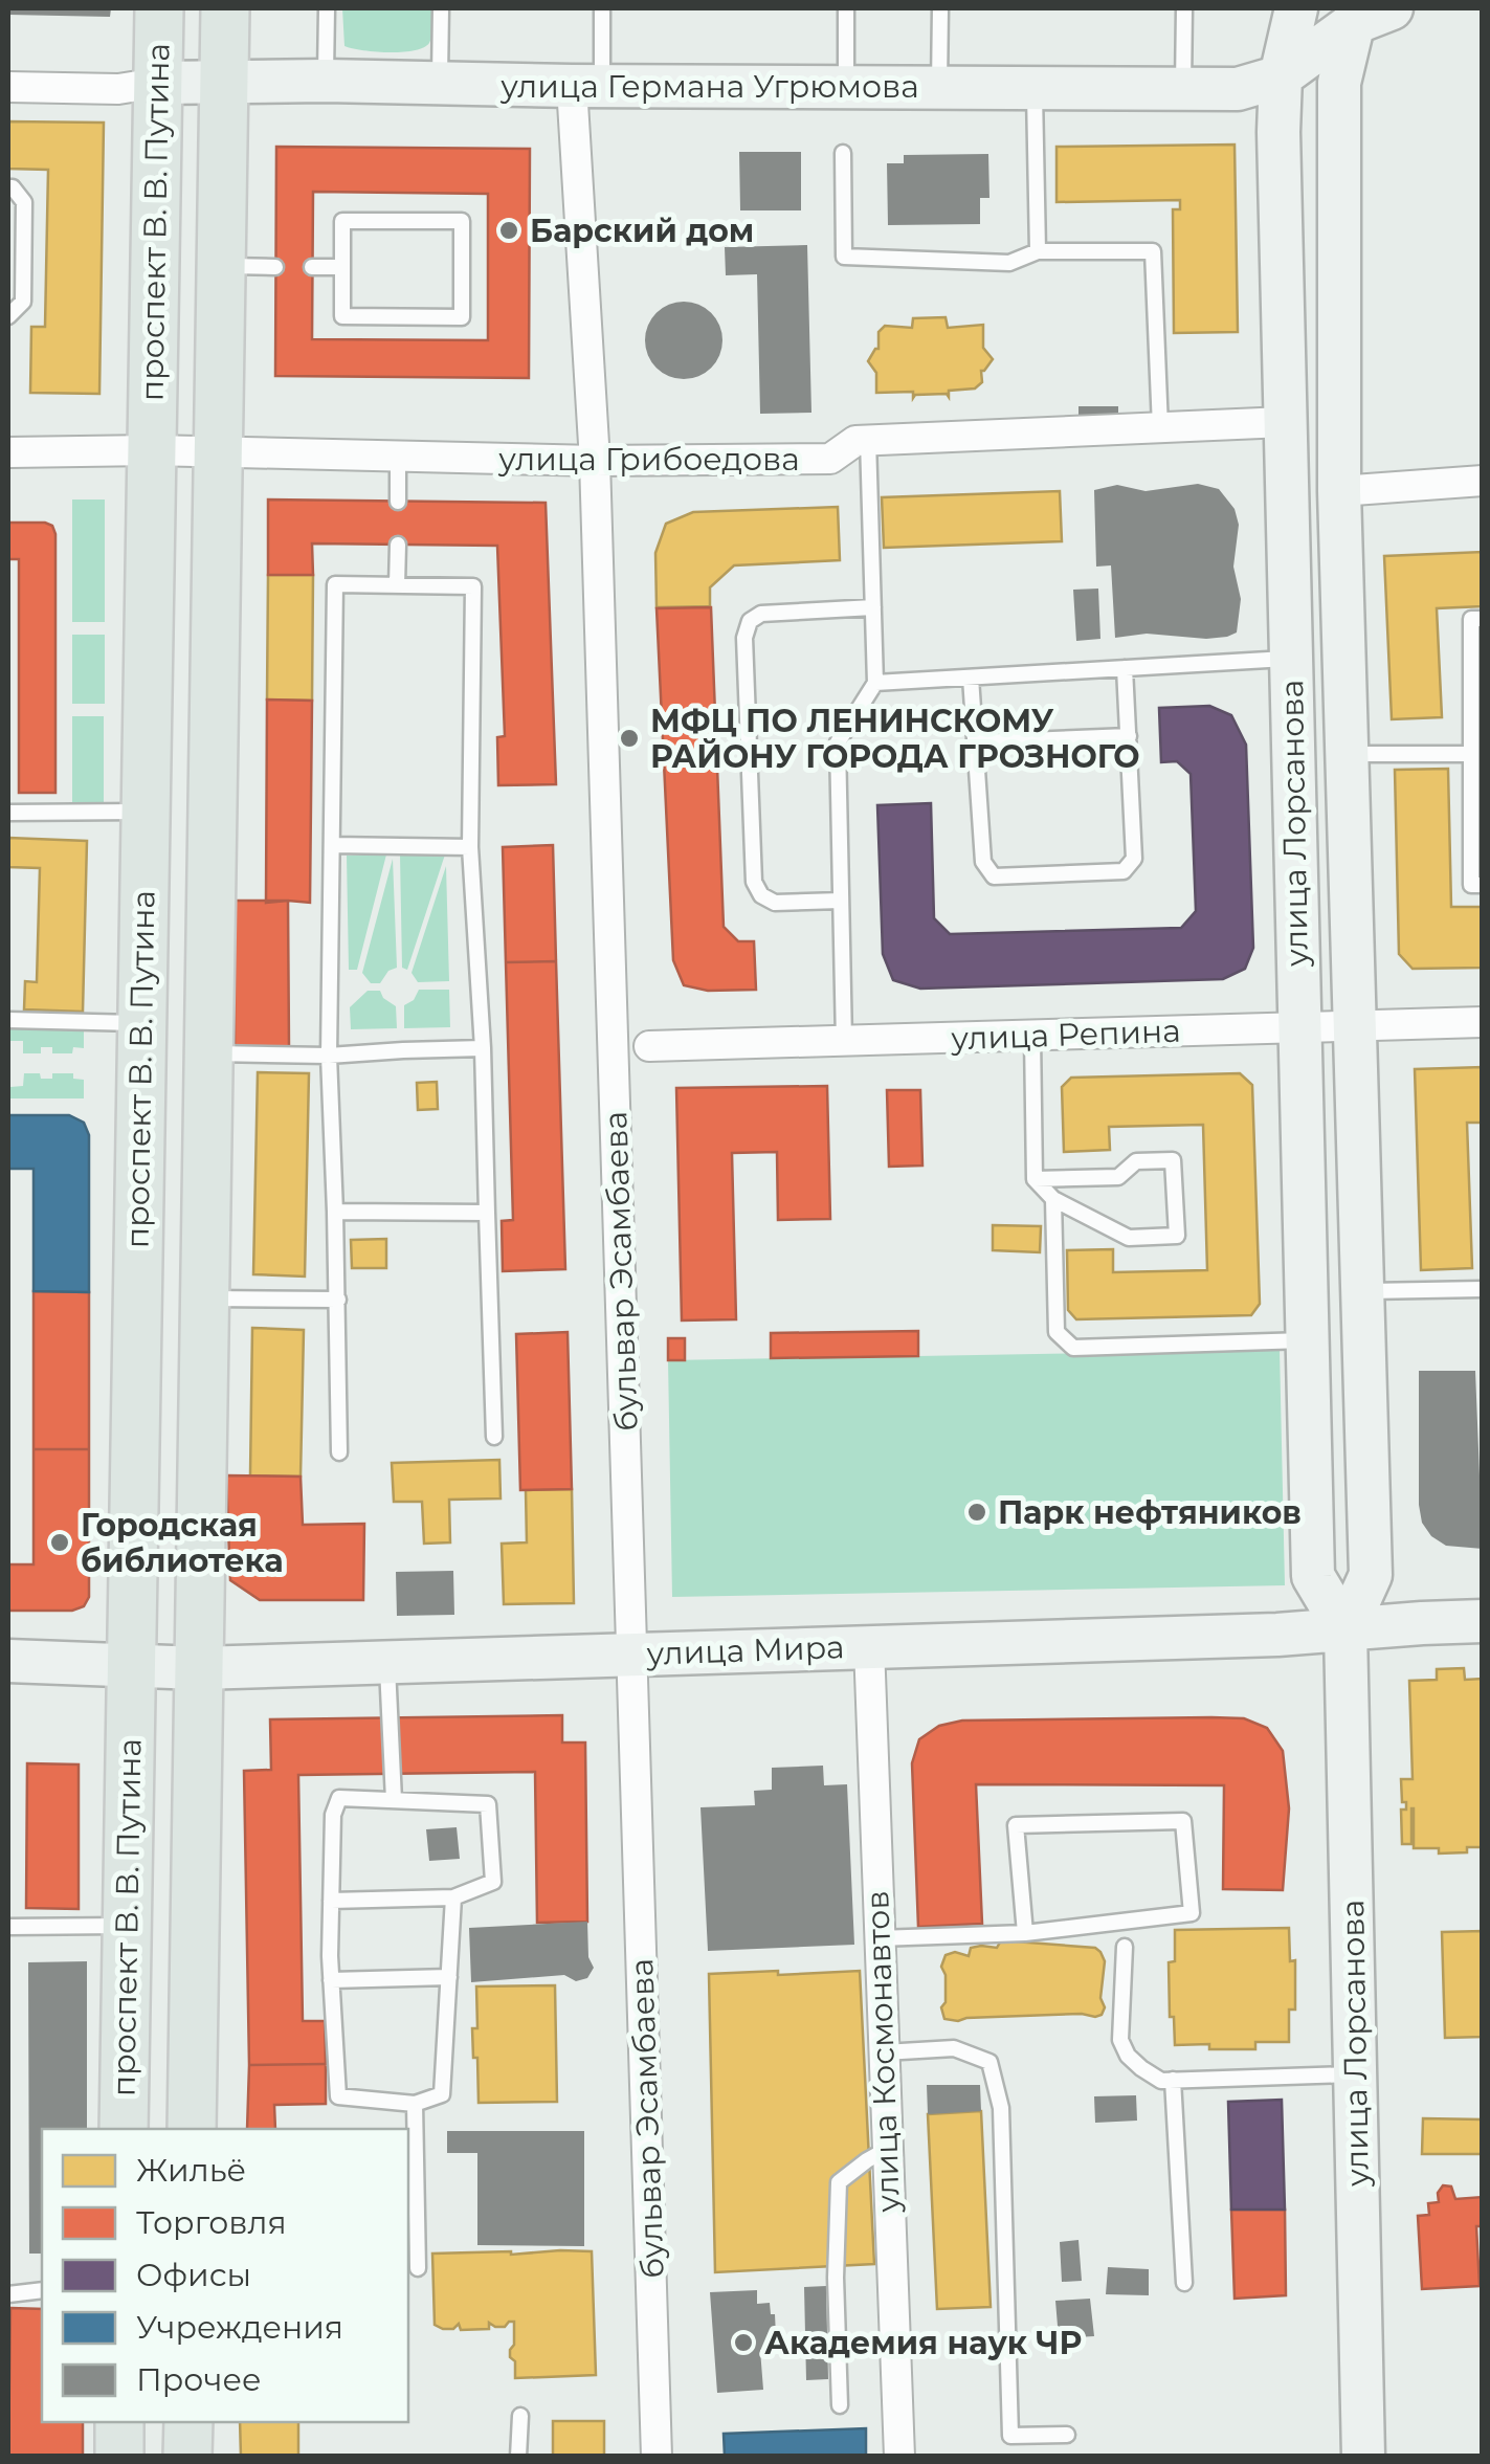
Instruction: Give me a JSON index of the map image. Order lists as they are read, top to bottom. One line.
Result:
{"streets":{"main road":["улица Германа Угрюмова","проспект В. В. Путина","улица Лорсанова","улица Мира"],"street":["улица Грибоедова","улица Репина","бульвар Эсамбаева","улица Космонавтов"]},"crossings":[["улица Германа Угрюмова","проспект В. В. Путина"],["улица Германа Угрюмова","улица Лорсанова"],["улица Германа Угрюмова","бульвар Эсамбаева"],["проспект В. В. Путина","улица Грибоедова"],["проспект В. В. Путина","улица Мира"],["улица Грибоедова","улица Лорсанова"],["улица Грибоедова","бульвар Эсамбаева"],["улица Лорсанова","улица Репина"],["улица Лорсанова","улица Мира"],["бульвар Эсамбаева","улица Мира"],["улица Мира","улица Космонавтов"]],"places":["Барский дом","МФЦ ПО ЛЕНИНСКОМУ РАЙОНУ ГОРОДА ГРОЗНОГО","Парк нефтяников","Городская библиотека","Академия наук ЧР"],"legend":["Жильё","Торговля","Офисы","Учреждения","Прочее"]}
